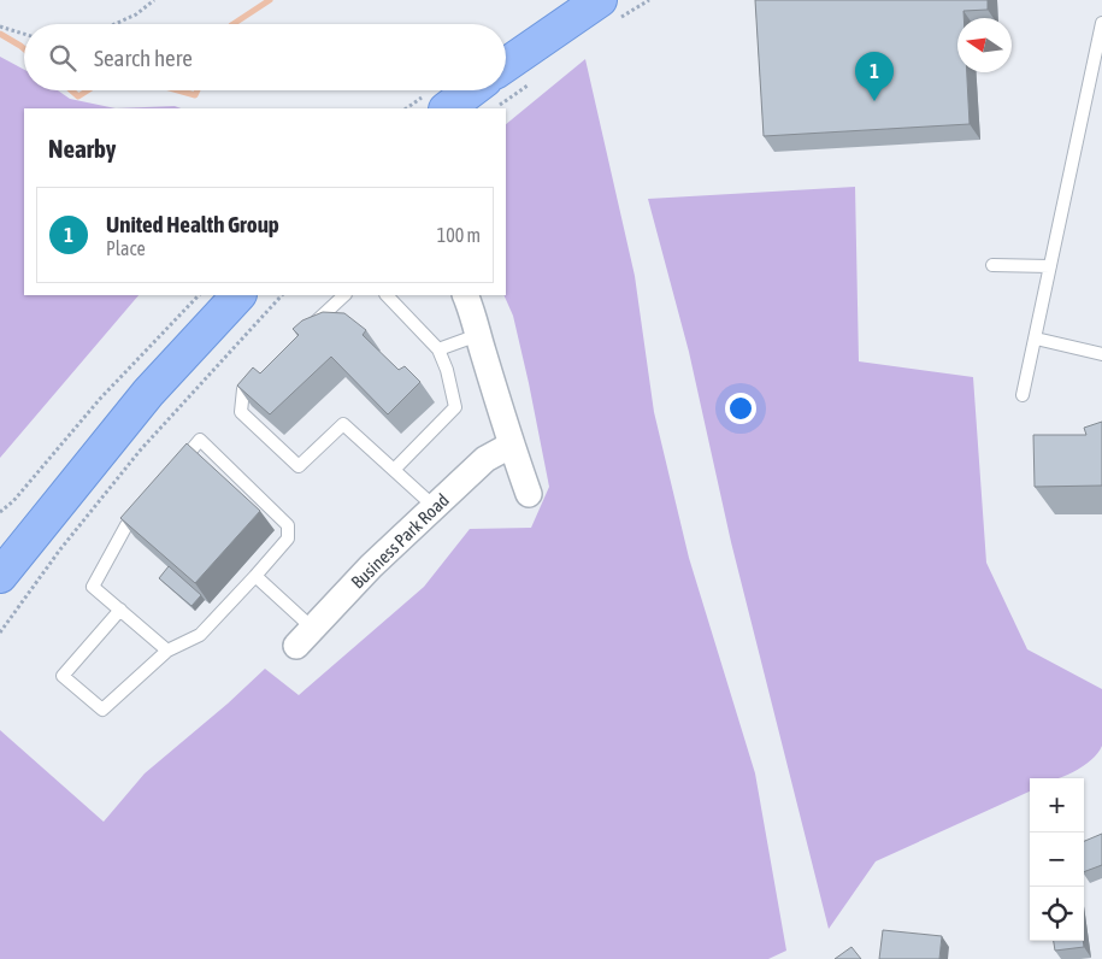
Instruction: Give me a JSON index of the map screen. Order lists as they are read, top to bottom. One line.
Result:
{"streets":{"street":["Business Park Road"]},"north":"left","page":{"search":"Search here","pins":"1","heading":"Nearby","list":[{"mark":"1","name":"United Health Group","note":"Place","value":"100 m"}],"map_buttons":["+","−"]}}
